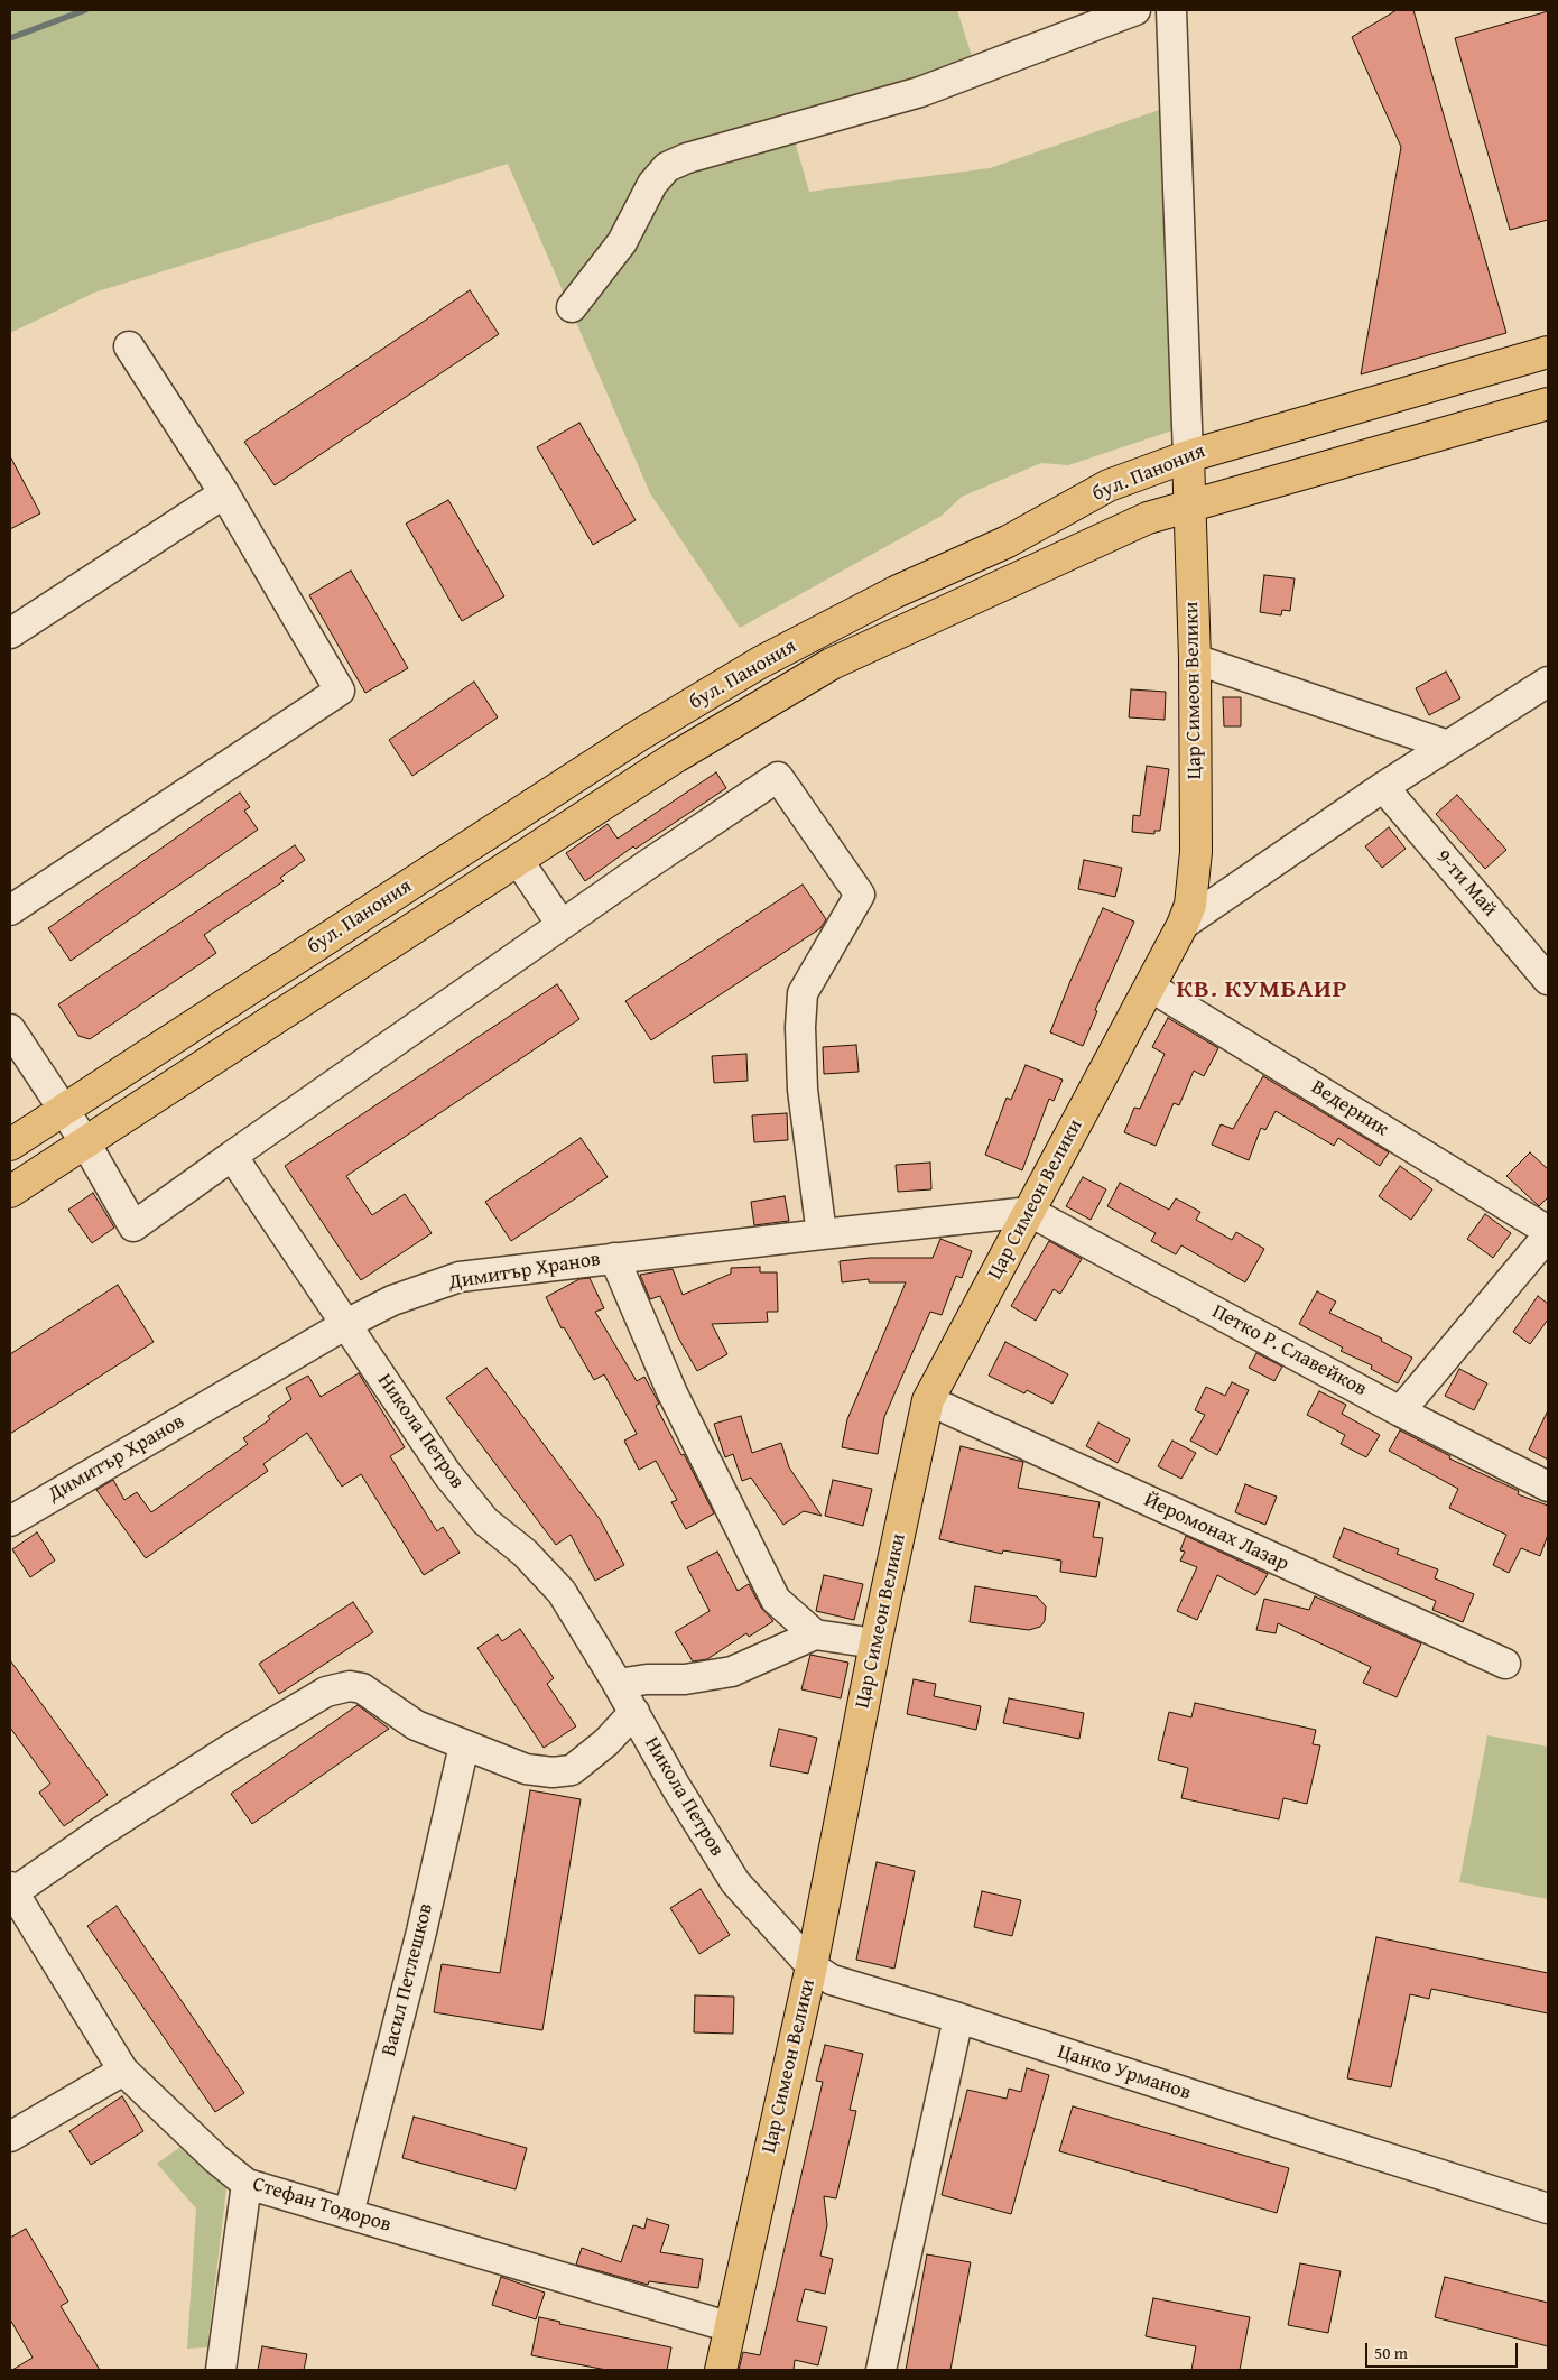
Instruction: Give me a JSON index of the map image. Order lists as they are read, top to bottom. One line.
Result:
{"streets":{"main road":["бул. Панония","Цар Симеон Велики"],"street":["9-ти Май","Ведерник","Димитър Хранов","Петко Р. Славейков","Никола Петров","Йеромонах Лазар","Васил Петлешков","Цанко Урманов","Стефан Тодоров"]},"crossings":[["бул. Панония","Цар Симеон Велики"],["Цар Симеон Велики","9-ти Май"],["Цар Симеон Велики","Ведерник"],["Цар Симеон Велики","Димитър Хранов"],["Цар Симеон Велики","Петко Р. Славейков"],["Цар Симеон Велики","Йеромонах Лазар"],["Цар Симеон Велики","Цанко Урманов"],["Цар Симеон Велики","Стефан Тодоров"],["Димитър Хранов","Петко Р. Славейков"],["Димитър Хранов","Никола Петров"],["Никола Петров","Цанко Урманов"],["Васил Петлешков","Стефан Тодоров"]],"districts":["КВ. КУМБАИР"],"scale_bar":"50 m"}
